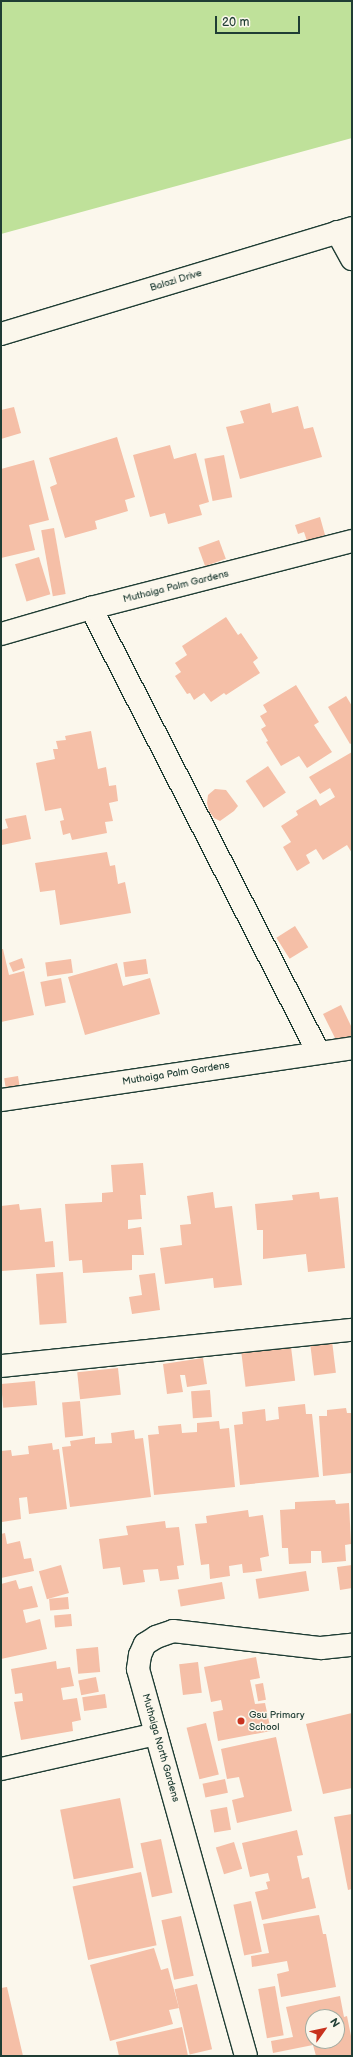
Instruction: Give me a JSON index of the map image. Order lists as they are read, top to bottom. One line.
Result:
{"streets":{"street":["Balozi Drive","Muthaiga Palm Gardens","Muthaiga North Gardens"]},"places":["Gsu Primary School"],"scale_bar":"20 m","north":"top right"}
